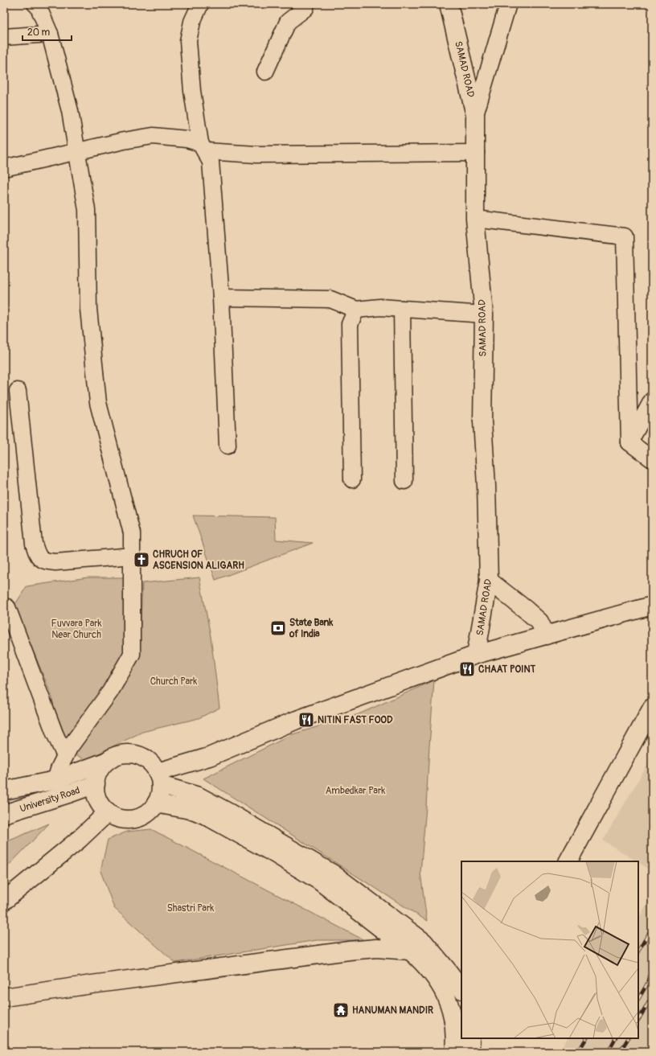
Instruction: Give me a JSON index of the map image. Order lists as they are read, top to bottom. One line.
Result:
{"streets":{"main road":["SAMAD ROAD","University Road"]},"parks":["Fuvvara Park Near Church","Church Park","Ambedkar Park","Shastri Park"],"places":{"church":["CHRUCH OF ASCENSION ALIGARH"],"bank":["State Bank of India"],"restaurant":["CHAAT POINT","NITIN FAST FOOD"],"temple":["HANUMAN MANDIR"]},"scale_bar":"20 m"}
